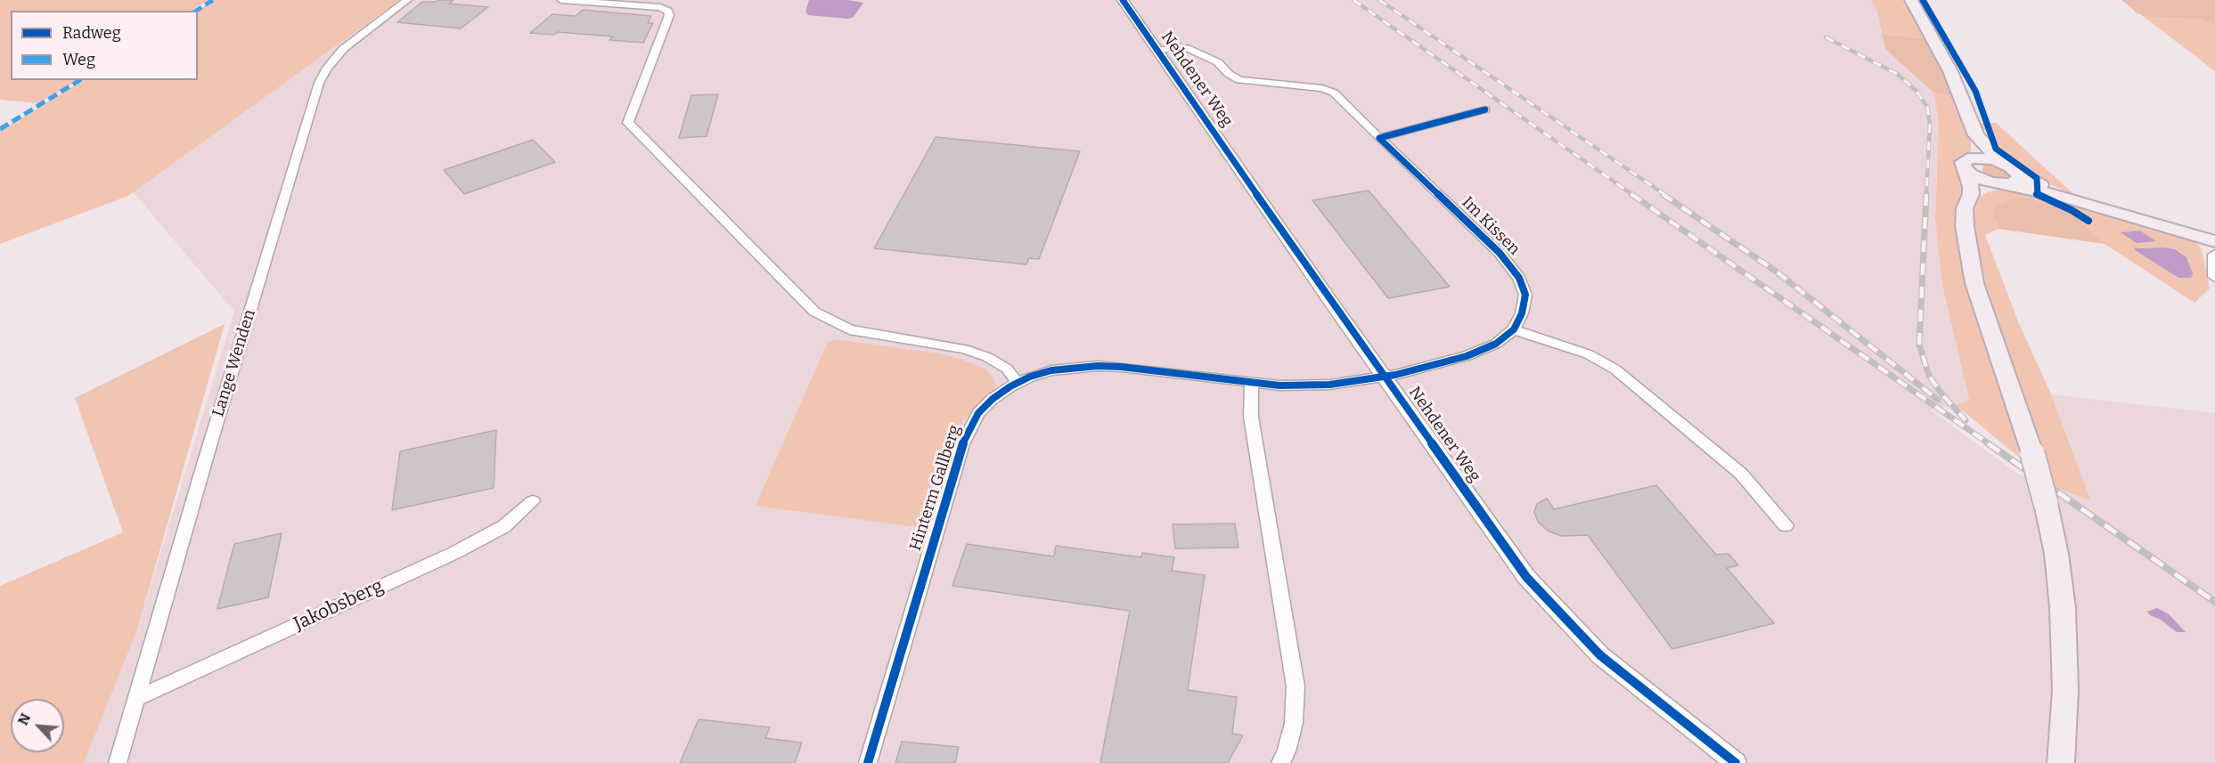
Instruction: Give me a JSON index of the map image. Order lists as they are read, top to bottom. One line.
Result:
{"streets":{"street":["Nehdener Weg","Im Kissen","Lange Wenden","Hinterm Gallberg","Jakobsberg"]},"crossings":[["Nehdener Weg","Im Kissen"],["Nehdener Weg","Hinterm Gallberg"],["Lange Wenden","Jakobsberg"]],"legend":["Radweg","Weg"],"north":"top left"}
